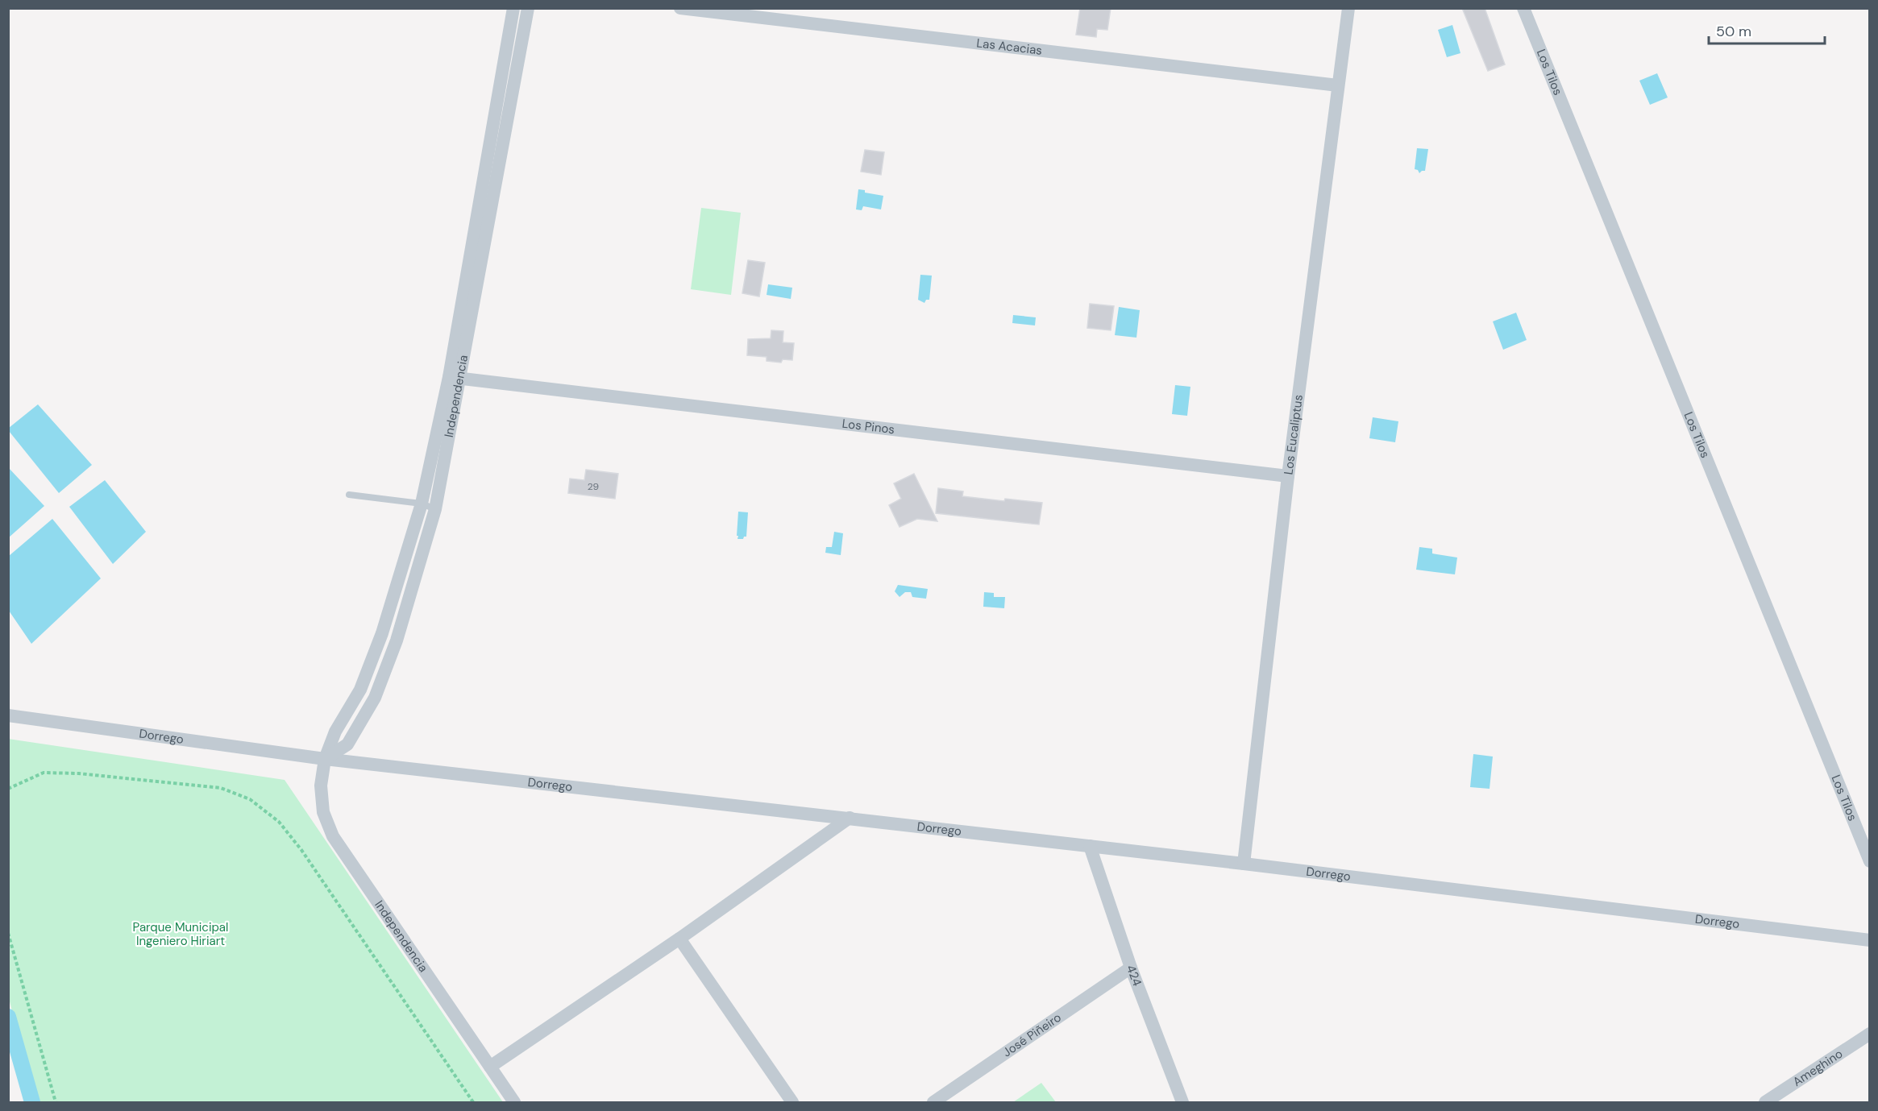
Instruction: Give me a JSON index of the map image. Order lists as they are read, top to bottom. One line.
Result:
{"streets":{"street":["Las Acacias","Los Tilos","Independencia","Los Pinos","Los Eucaliptus","Dorrego","424","José Piñeiro","Ameghino"]},"crossings":[["Las Acacias","Los Eucaliptus"],["Independencia","Los Pinos"],["Independencia","Dorrego"],["Los Pinos","Los Eucaliptus"],["Los Eucaliptus","Dorrego"],["Dorrego","424"],["424","José Piñeiro"]],"parks":["Parque Municipal Ingeniero Hiriart"],"house_numbers":["29"],"scale_bar":"50 m"}
